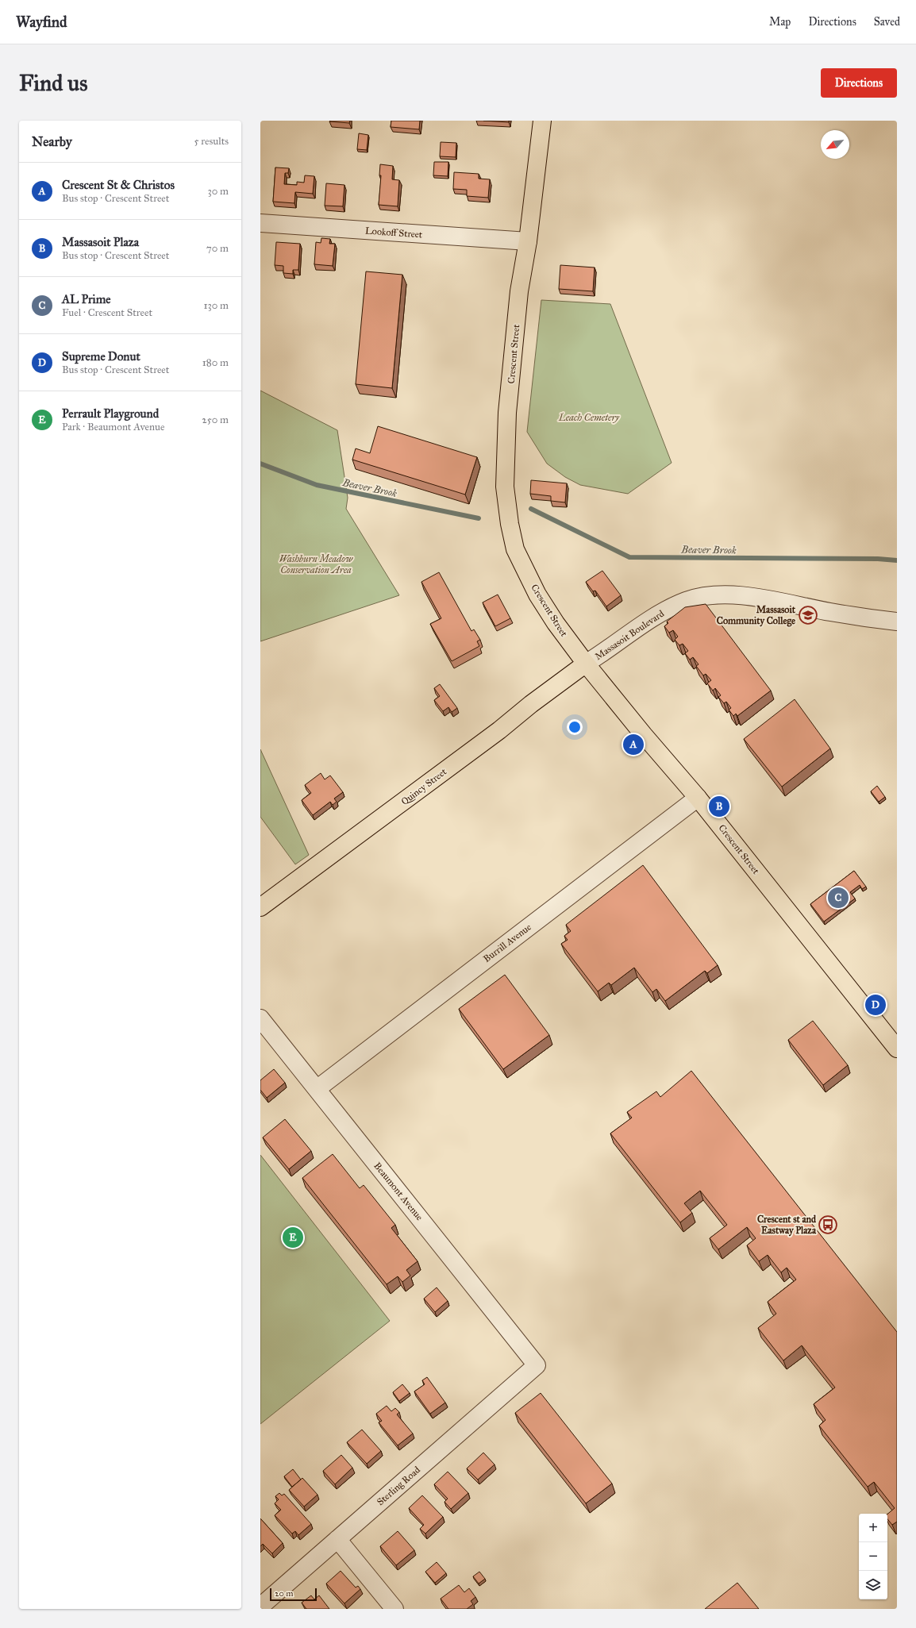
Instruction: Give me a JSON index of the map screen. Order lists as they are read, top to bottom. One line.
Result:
{"streets":{"main road":["Crescent Street","Quincy Street"],"street":["Lookoff Street","Massasoit Boulevard","Burrill Avenue","Beaumont Avenue","Sterling Road"]},"crossings":[["Lookoff Street","Crescent Street"],["Crescent Street","Massasoit Boulevard"],["Crescent Street","Quincy Street"],["Crescent Street","Burrill Avenue"],["Massasoit Boulevard","Quincy Street"],["Burrill Avenue","Beaumont Avenue"],["Beaumont Avenue","Sterling Road"]],"water":["Beaver Brook"],"parks":["Leach Cemetery","Washburn Meadow Conservation Area"],"places":{"school or university":["Massasoit Community College"],"bus stop":["Crescent st and Eastway Plaza"]},"scale_bar":"20 m","north":"bottom left","page":{"header":"Wayfind","nav":["Map","Directions","Saved"],"buttons":"Directions","title":"Find us","heading":["Nearby","5 results"],"list":[{"mark":"A","name":"Crescent St & Christos","note":"Bus stop · Crescent Street","value":"30 m"},{"mark":"B","name":"Massasoit Plaza","note":"Bus stop · Crescent Street","value":"70 m"},{"mark":"C","name":"AL Prime","note":"Fuel · Crescent Street","value":"130 m"},{"mark":"D","name":"Supreme Donut","note":"Bus stop · Crescent Street","value":"180 m"},{"mark":"E","name":"Perrault Playground","note":"Park · Beaumont Avenue","value":"250 m"}],"pins":["A","B","C","D","E"],"map_buttons":["+","−"],"scale":"20 m"}}
